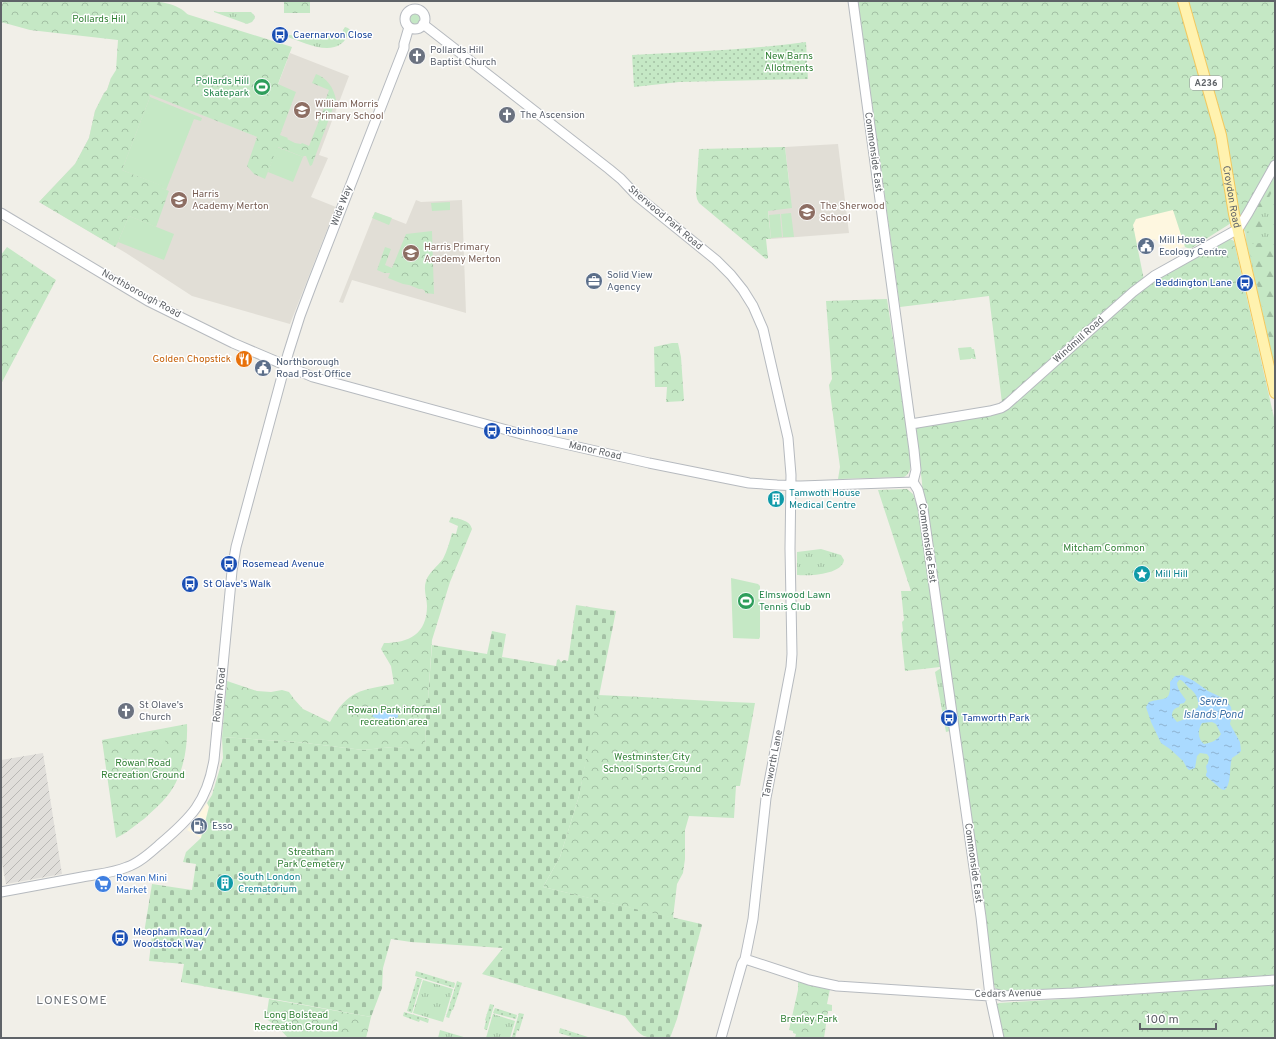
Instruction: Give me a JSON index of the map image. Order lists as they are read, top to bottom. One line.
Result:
{"streets":{"main road":["A236","Croydon Road"],"street":["Commonside East","Wide Way","Sherwood Park Road","Northborough Road","Windmill Road","Manor Road","Rowan Road","Tamworth Lane","Cedars Avenue"]},"crossings":[["Commonside East","Windmill Road"],["Commonside East","Manor Road"],["Commonside East","Cedars Avenue"],["Croydon Road","Windmill Road"],["Wide Way","Sherwood Park Road"],["Wide Way","Northborough Road"],["Wide Way","Manor Road"],["Wide Way","Rowan Road"],["Sherwood Park Road","Manor Road"],["Sherwood Park Road","Tamworth Lane"],["Northborough Road","Manor Road"],["Northborough Road","Rowan Road"],["Manor Road","Rowan Road"],["Manor Road","Tamworth Lane"],["Tamworth Lane","Cedars Avenue"]],"districts":["LONESOME"],"water":["Seven Islands Pond"],"parks":["Pollards Hill","New Barns Allotments","Mitcham Common","Rowan Park informal recreation area","Westminster City School Sports Ground","Rowan Road Recreation Ground","Streatham Park Cemetery","Long Bolstead Recreation Ground","Brenley Park"],"places":{"bus stop":["Caernarvon Close","Beddington Lane","Robinhood Lane","Rosemead Avenue","St Olave's Walk","Tamworth Park","Meopham Road / Woodstock Way"],"church":["Pollards Hill Baptist Church","The Ascension","St Olave's Church"],"sports":["Pollards Hill Skatepark","Elmswood Lawn Tennis Club"],"school or university":["William Morris Primary School","Harris Academy Merton","The Sherwood School","Harris Primary Academy Merton"],"public building":["Mill House Ecology Centre","Northborough Road Post Office"],"office":["Solid View Agency"],"restaurant":["Golden Chopstick"],"building":["Tamwoth House Medical Centre","South London Crematorium"],"place":["Mill Hill"],"fuel station":["Esso"],"supermarket":["Rowan Mini Market"]},"scale_bar":"100 m"}
